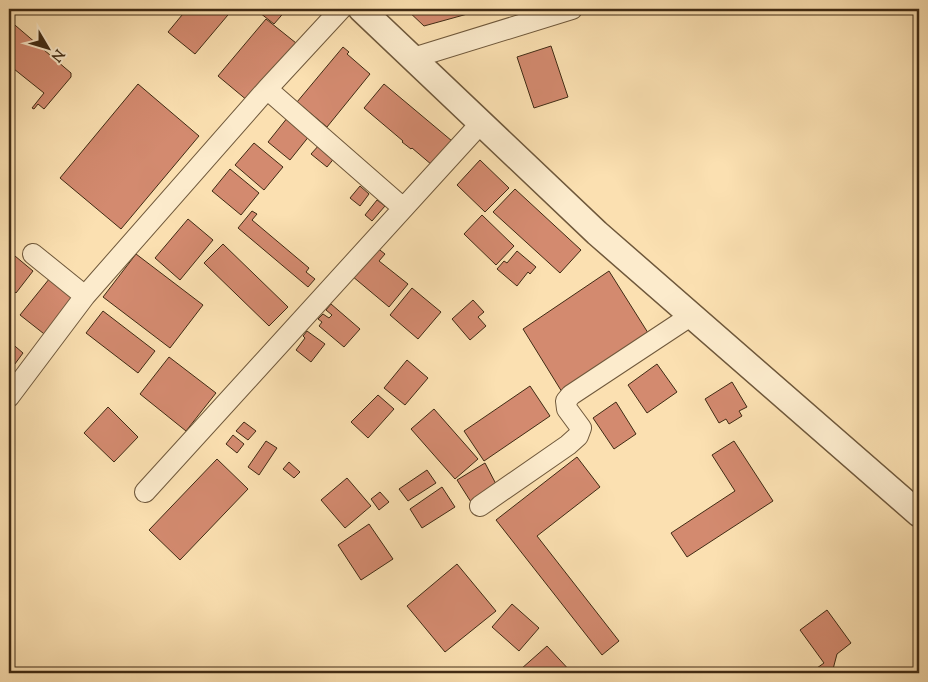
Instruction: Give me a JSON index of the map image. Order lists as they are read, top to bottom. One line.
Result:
{"north":"bottom right"}
